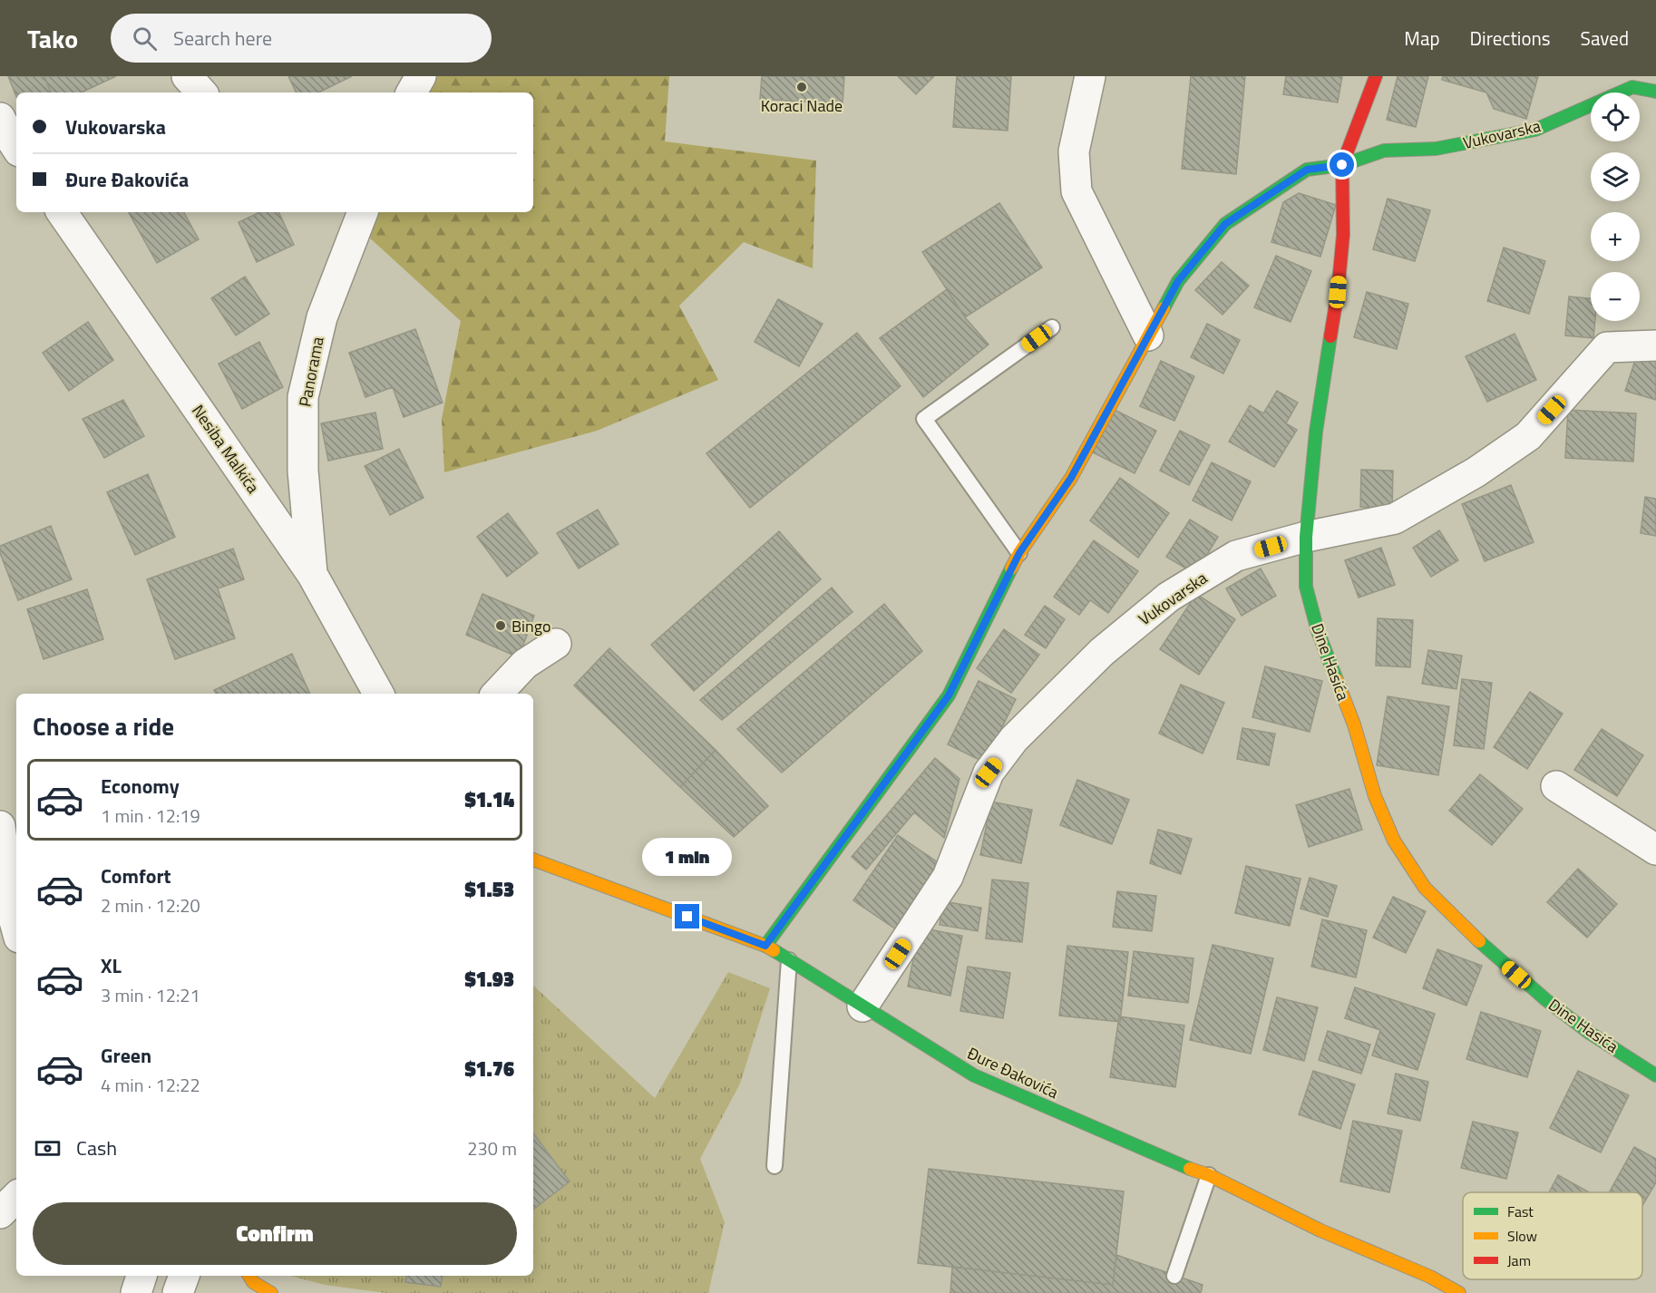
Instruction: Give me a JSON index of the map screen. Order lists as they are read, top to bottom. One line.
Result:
{"streets":{"street":["Vukovarska","Panorama","Nesiba Malkića","Dine Hasića","Đure Đakovića"]},"crossings":[["Vukovarska","Dine Hasića"],["Vukovarska","Đure Đakovića"],["Panorama","Nesiba Malkića"]],"places":["Koraci Nade","Bingo"],"legend":["Fast","Slow","Jam"],"page":{"header":"Tako","search":"Search here","nav":["Map","Directions","Saved"],"map_buttons":["+","−"],"banner":["Vukovarska","Đure Đakovića"],"heading":"Choose a ride","list":[{"name":"Economy","note":"1 min · 12:19","value":"$1.14"},{"name":"Comfort","note":"2 min · 12:20","value":"$1.53"},{"name":"XL","note":"3 min · 12:21","value":"$1.93"},{"name":"Green","note":"4 min · 12:22","value":"$1.76"}],"bubble":"1 min","pay":["Cash","230 m"],"buttons":"Confirm"}}
